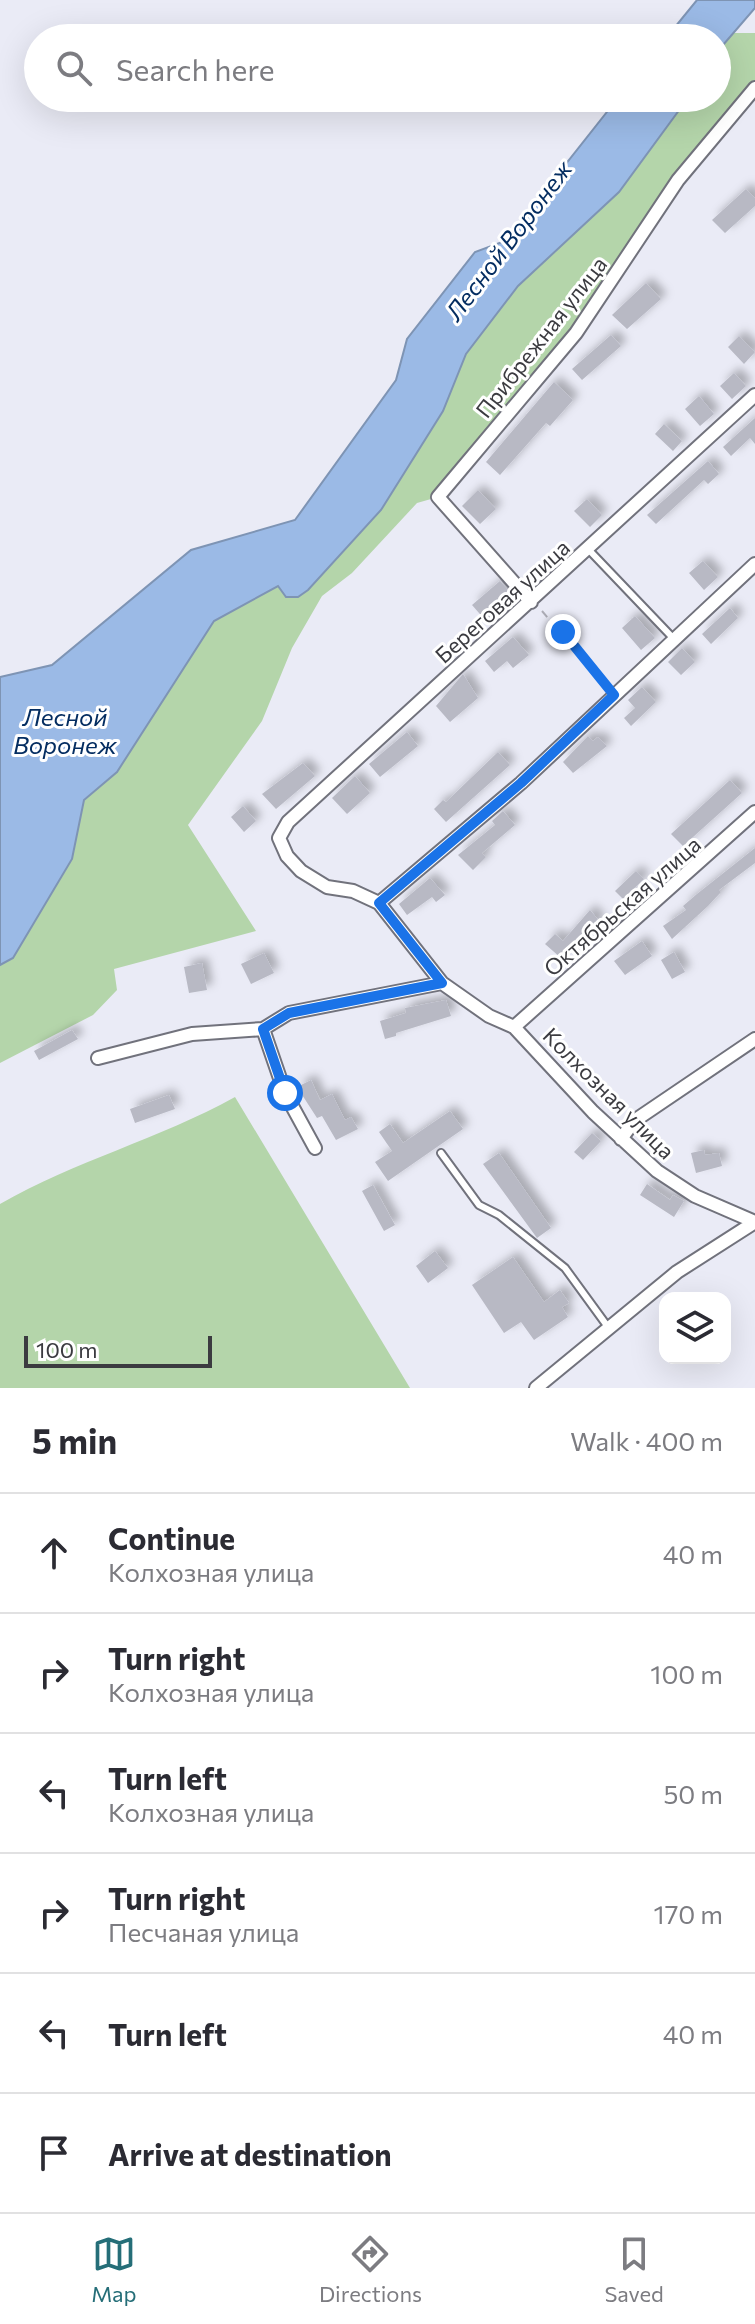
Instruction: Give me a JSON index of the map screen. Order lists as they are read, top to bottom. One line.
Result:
{"streets":{"street":["Прибрежная улица","Береговая улица","Октябрьская улица","Колхозная улица"]},"crossings":[["Прибрежная улица","Береговая улица"],["Береговая улица","Колхозная улица"],["Октябрьская улица","Колхозная улица"]],"water":["Лесной Воронеж"],"scale_bar":"100 m","page":{"search":"Search here","scale":"100 m","heading":["5 min","Walk · 400 m"],"list":[["Continue","Колхозная улица","40 m"],["Turn right","Колхозная улица","100 m"],["Turn left","Колхозная улица","50 m"],["Turn right","Песчаная улица","170 m"],["Turn left","40 m"],"Arrive at destination"],"nav":["Map","Directions","Saved"]}}
